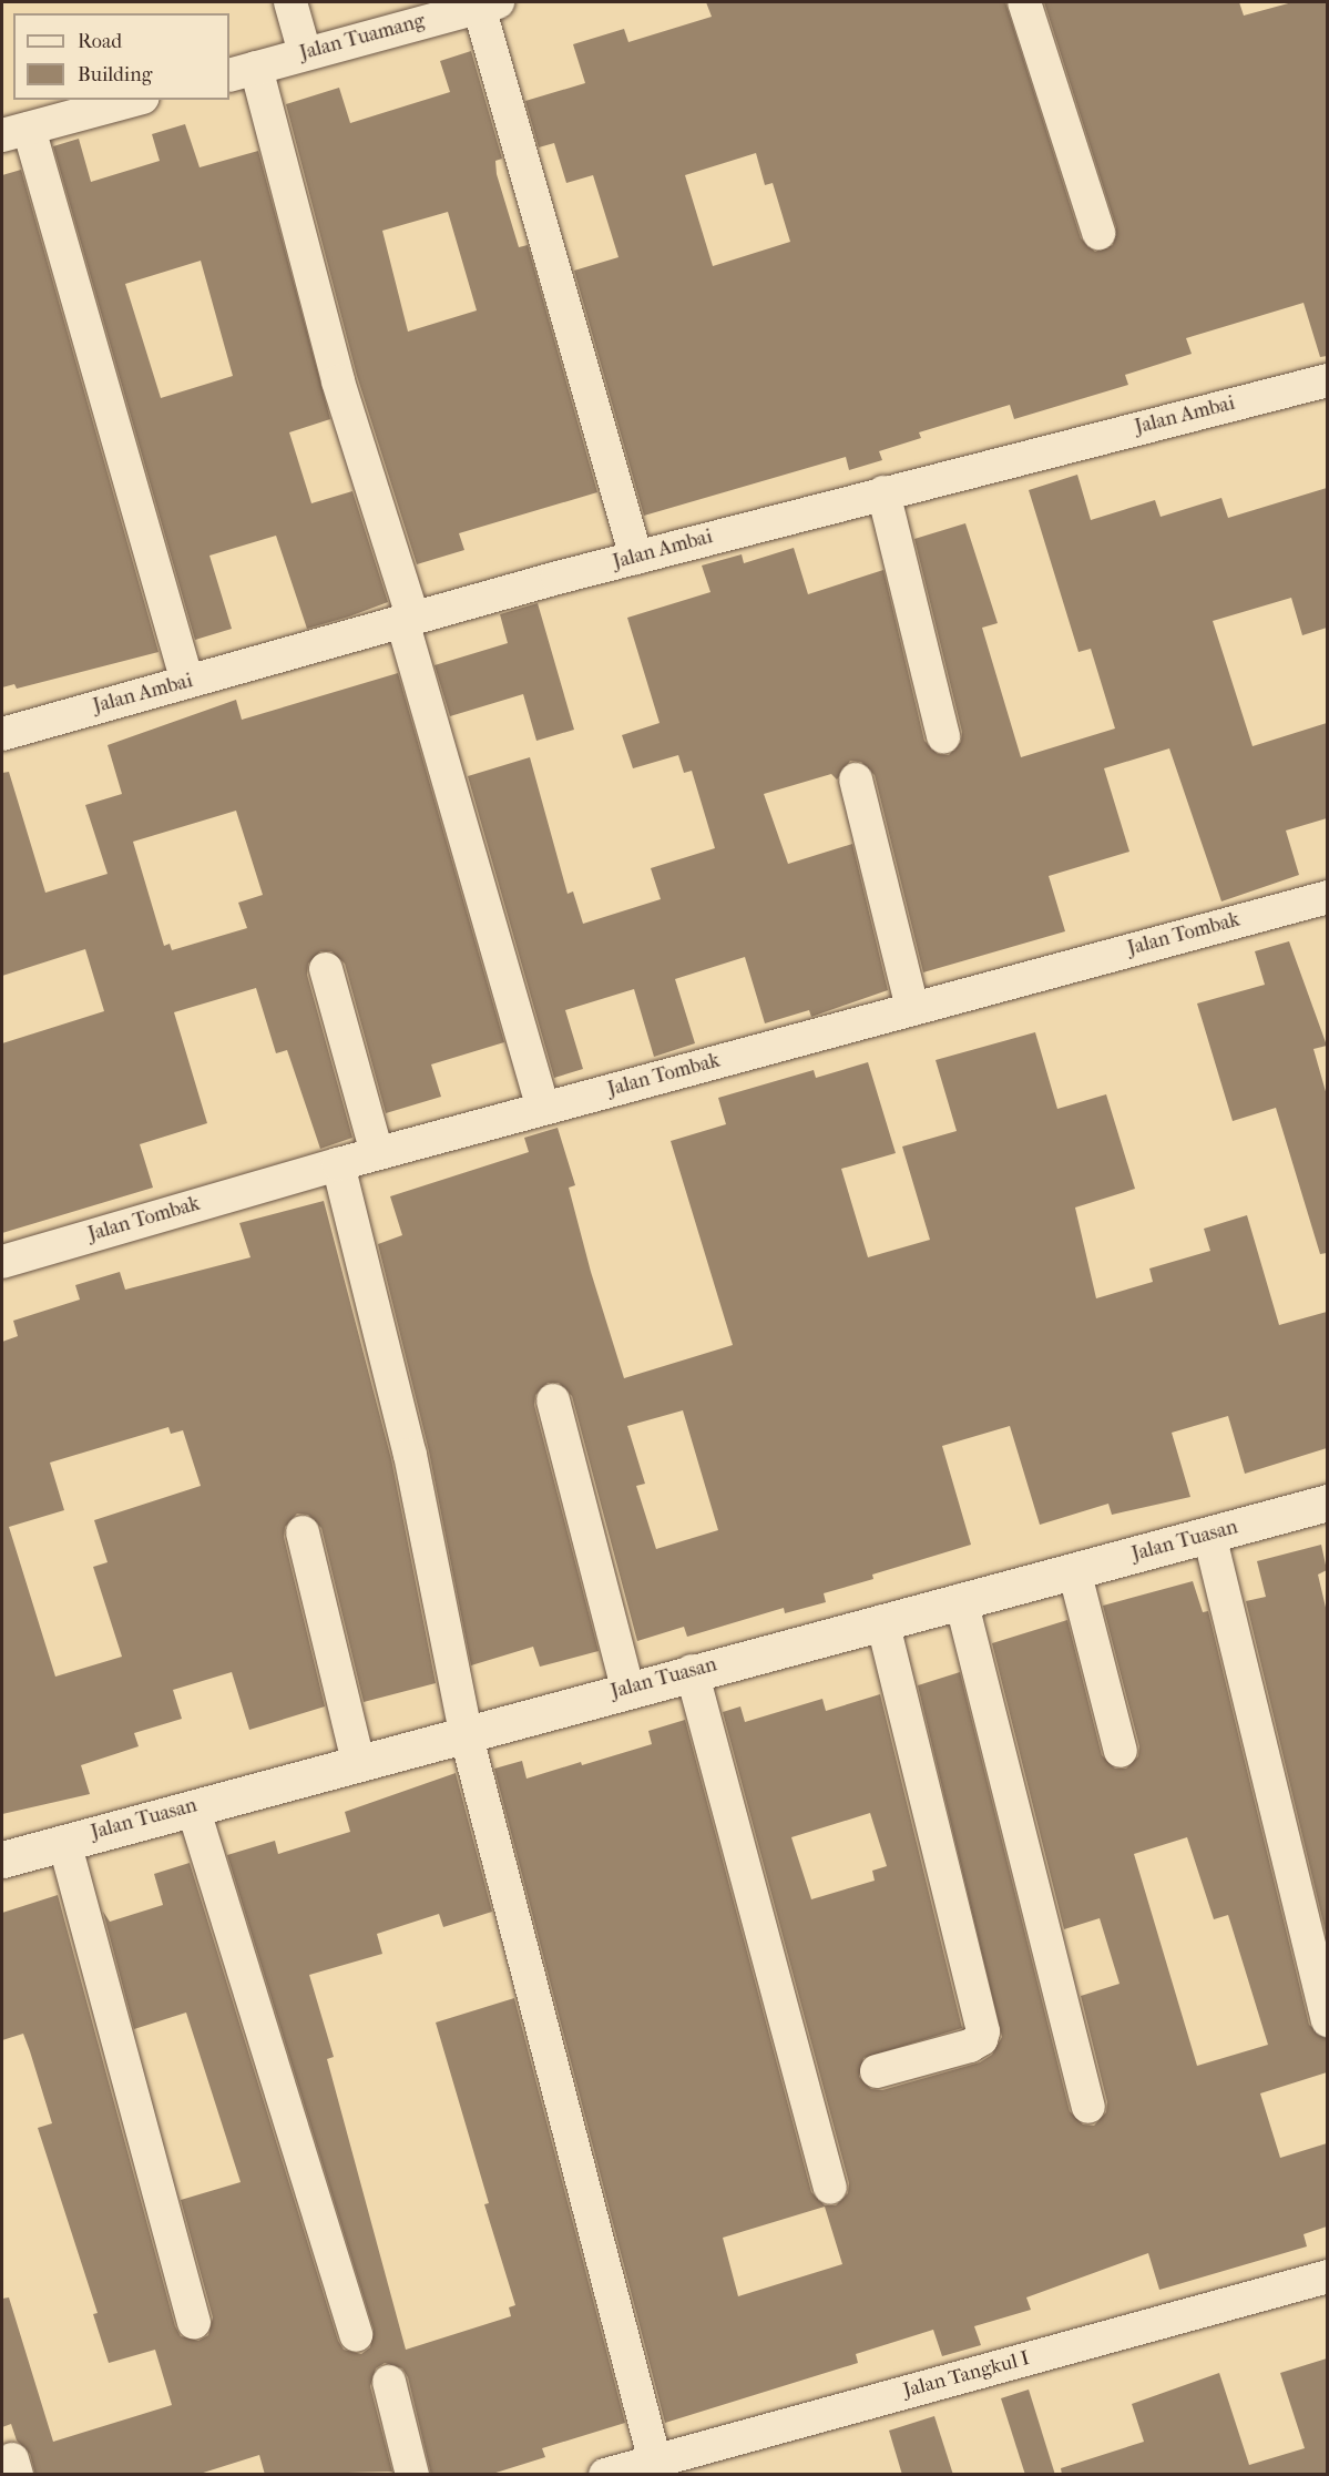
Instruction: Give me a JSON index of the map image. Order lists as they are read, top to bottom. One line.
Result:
{"streets":{"street":["Jalan Tuamang","Jalan Ambai","Jalan Tombak","Jalan Tuasan","Jalan Tangkul I"]},"legend":["Road","Building"]}
